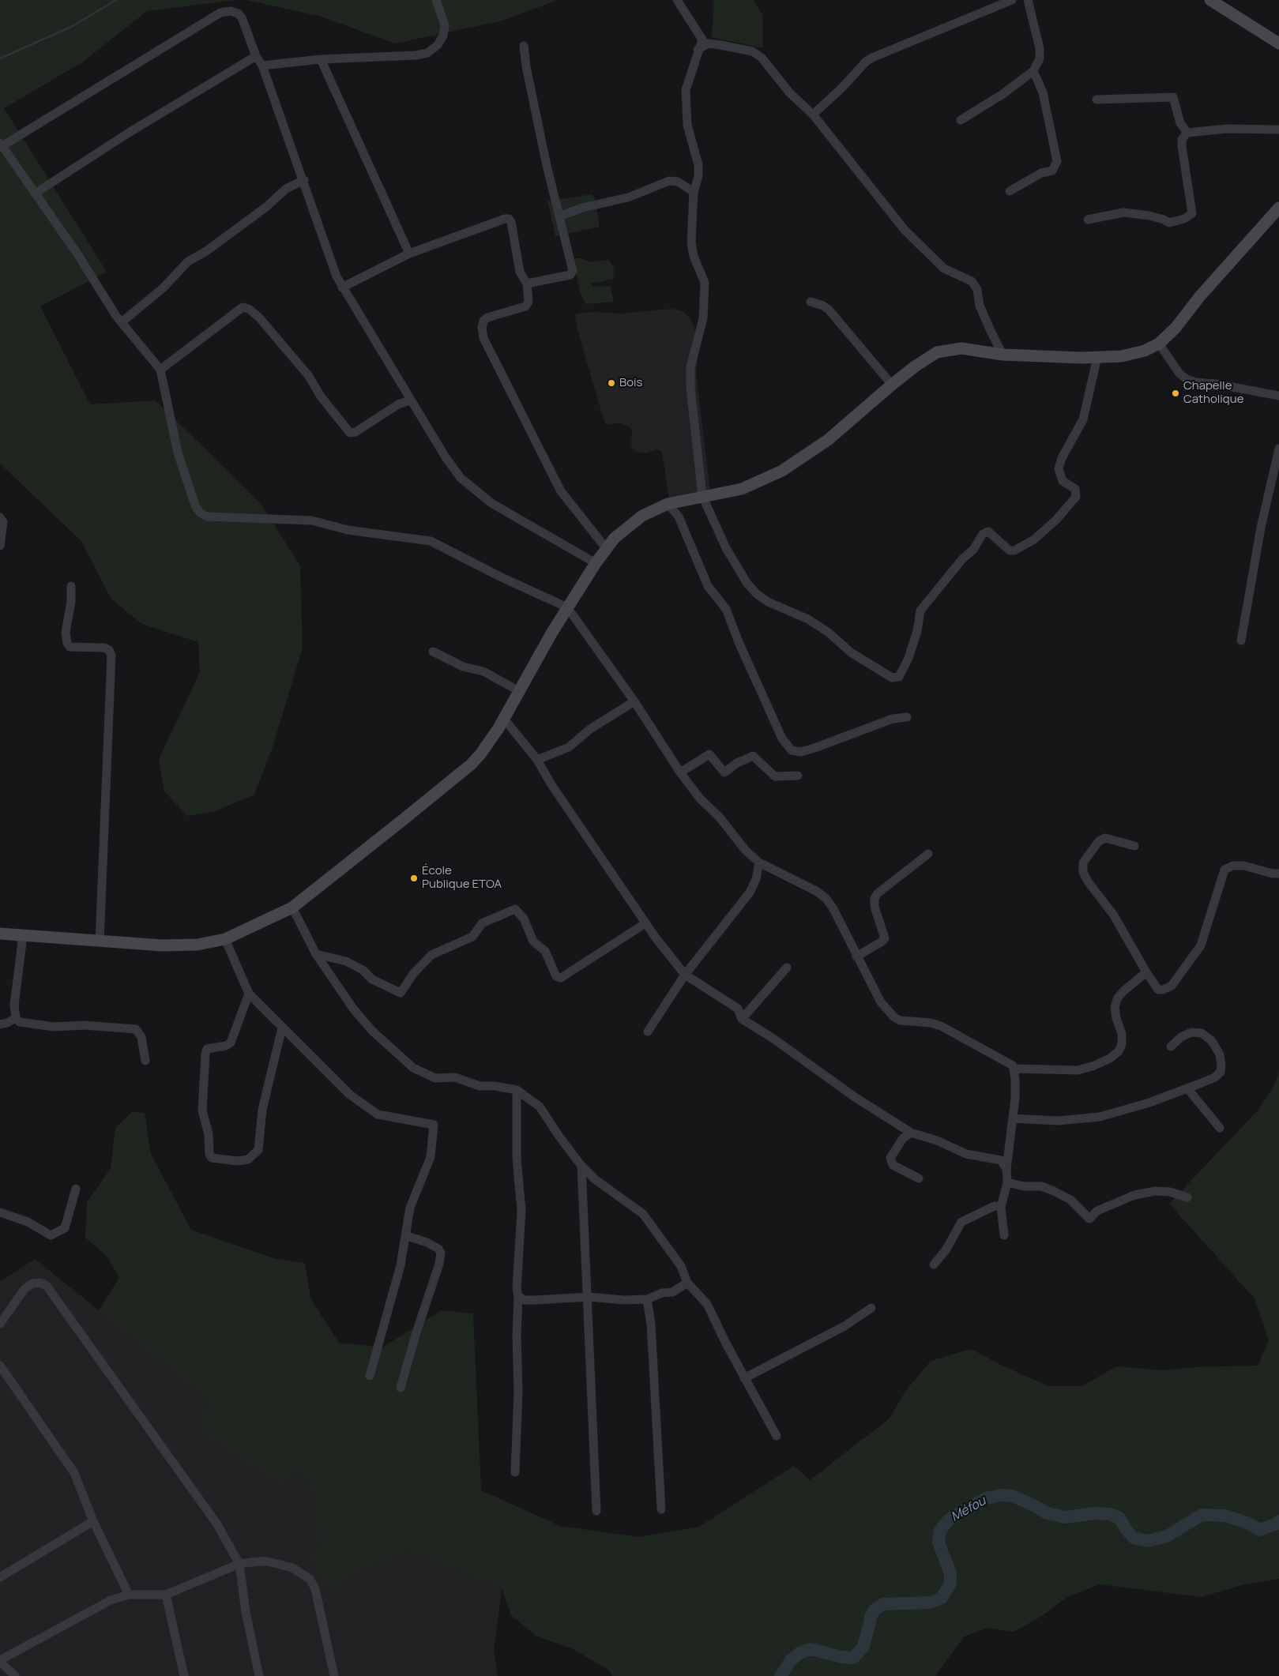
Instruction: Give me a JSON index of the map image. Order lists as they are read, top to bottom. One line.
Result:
{"water":["Méfou"],"places":["Bois","Chapelle Catholique","École Publique ETOA"]}
